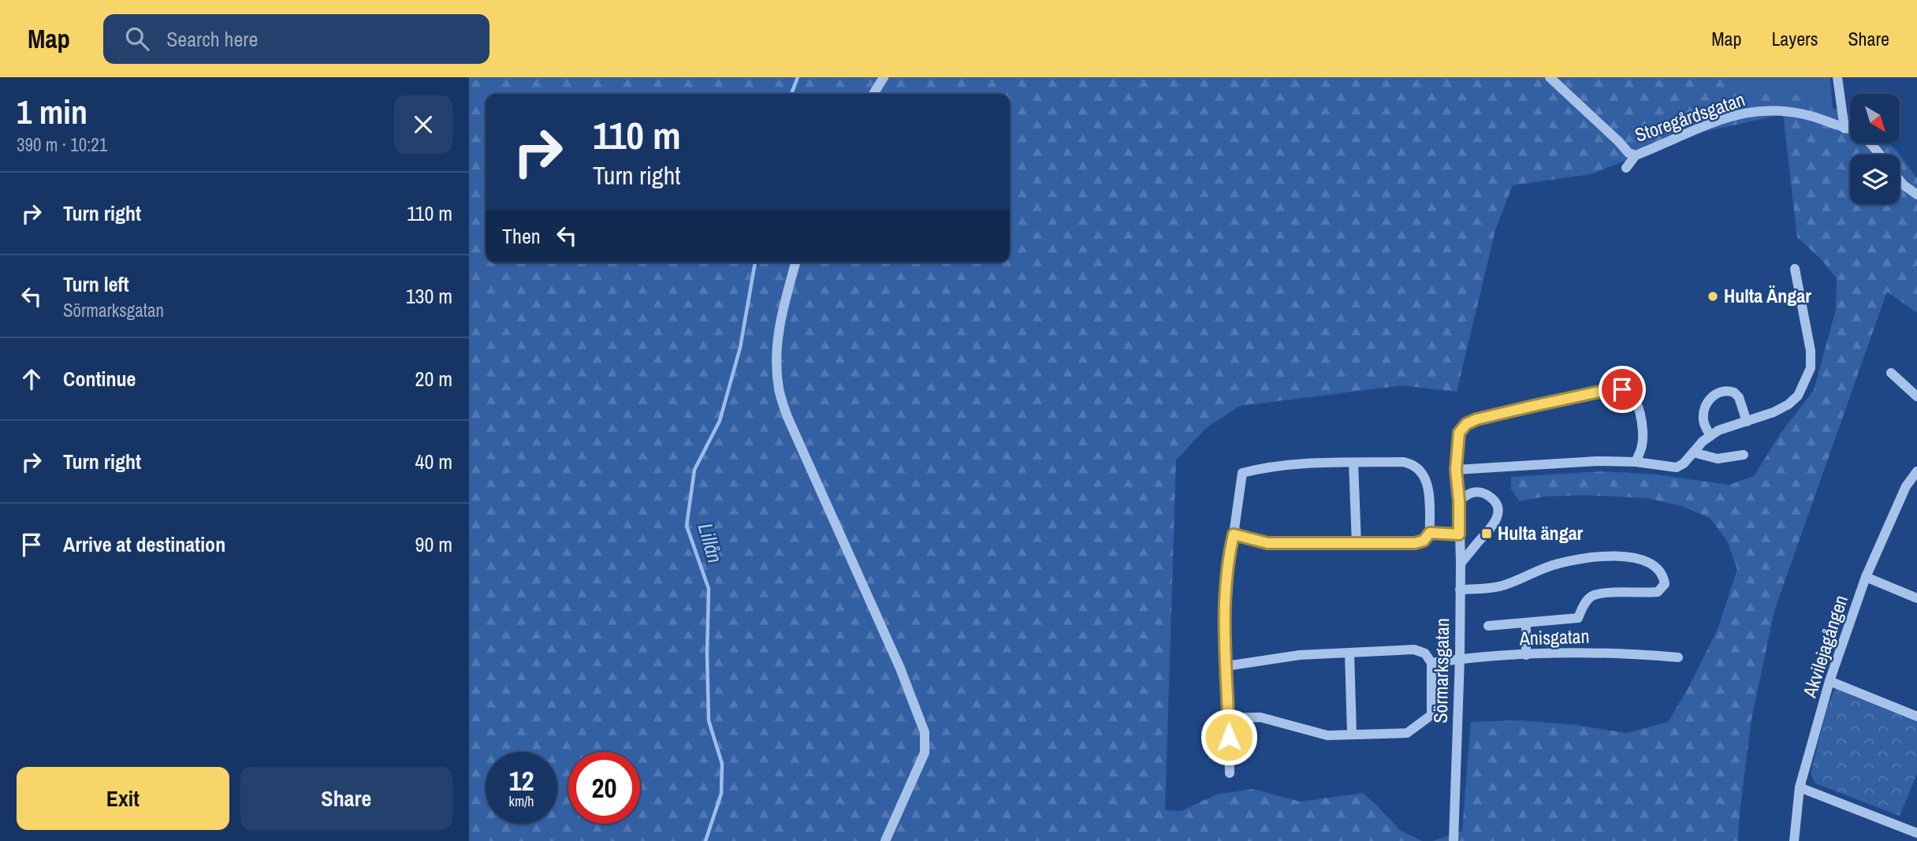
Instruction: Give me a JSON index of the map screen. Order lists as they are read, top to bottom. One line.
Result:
{"streets":{"street":["Storegårdsgatan","Anisgatan","Akvilejagången","Sörmarksgatan"]},"crossings":[["Anisgatan","Sörmarksgatan"]],"water":["Lillån"],"places":{"other":["Hulta Ängar"],"transit":["Hulta ängar"]},"north":"bottom right","page":{"header":"Map","search":"Search here","nav":["Map","Layers","Share"],"heading":["1 min","390 m · 10:21"],"turn":["110 m","Turn right"],"list":[{"name":"Turn right","value":"110 m"},{"name":"Turn left","note":"Sörmarksgatan","value":"130 m"},{"name":"Continue","value":"20 m"},{"name":"Turn right","value":"40 m"},{"name":"Arrive at destination","value":"90 m"}],"then":"Then","speed":"12 km/h","limit":"20","buttons":["Exit","Share"]}}
